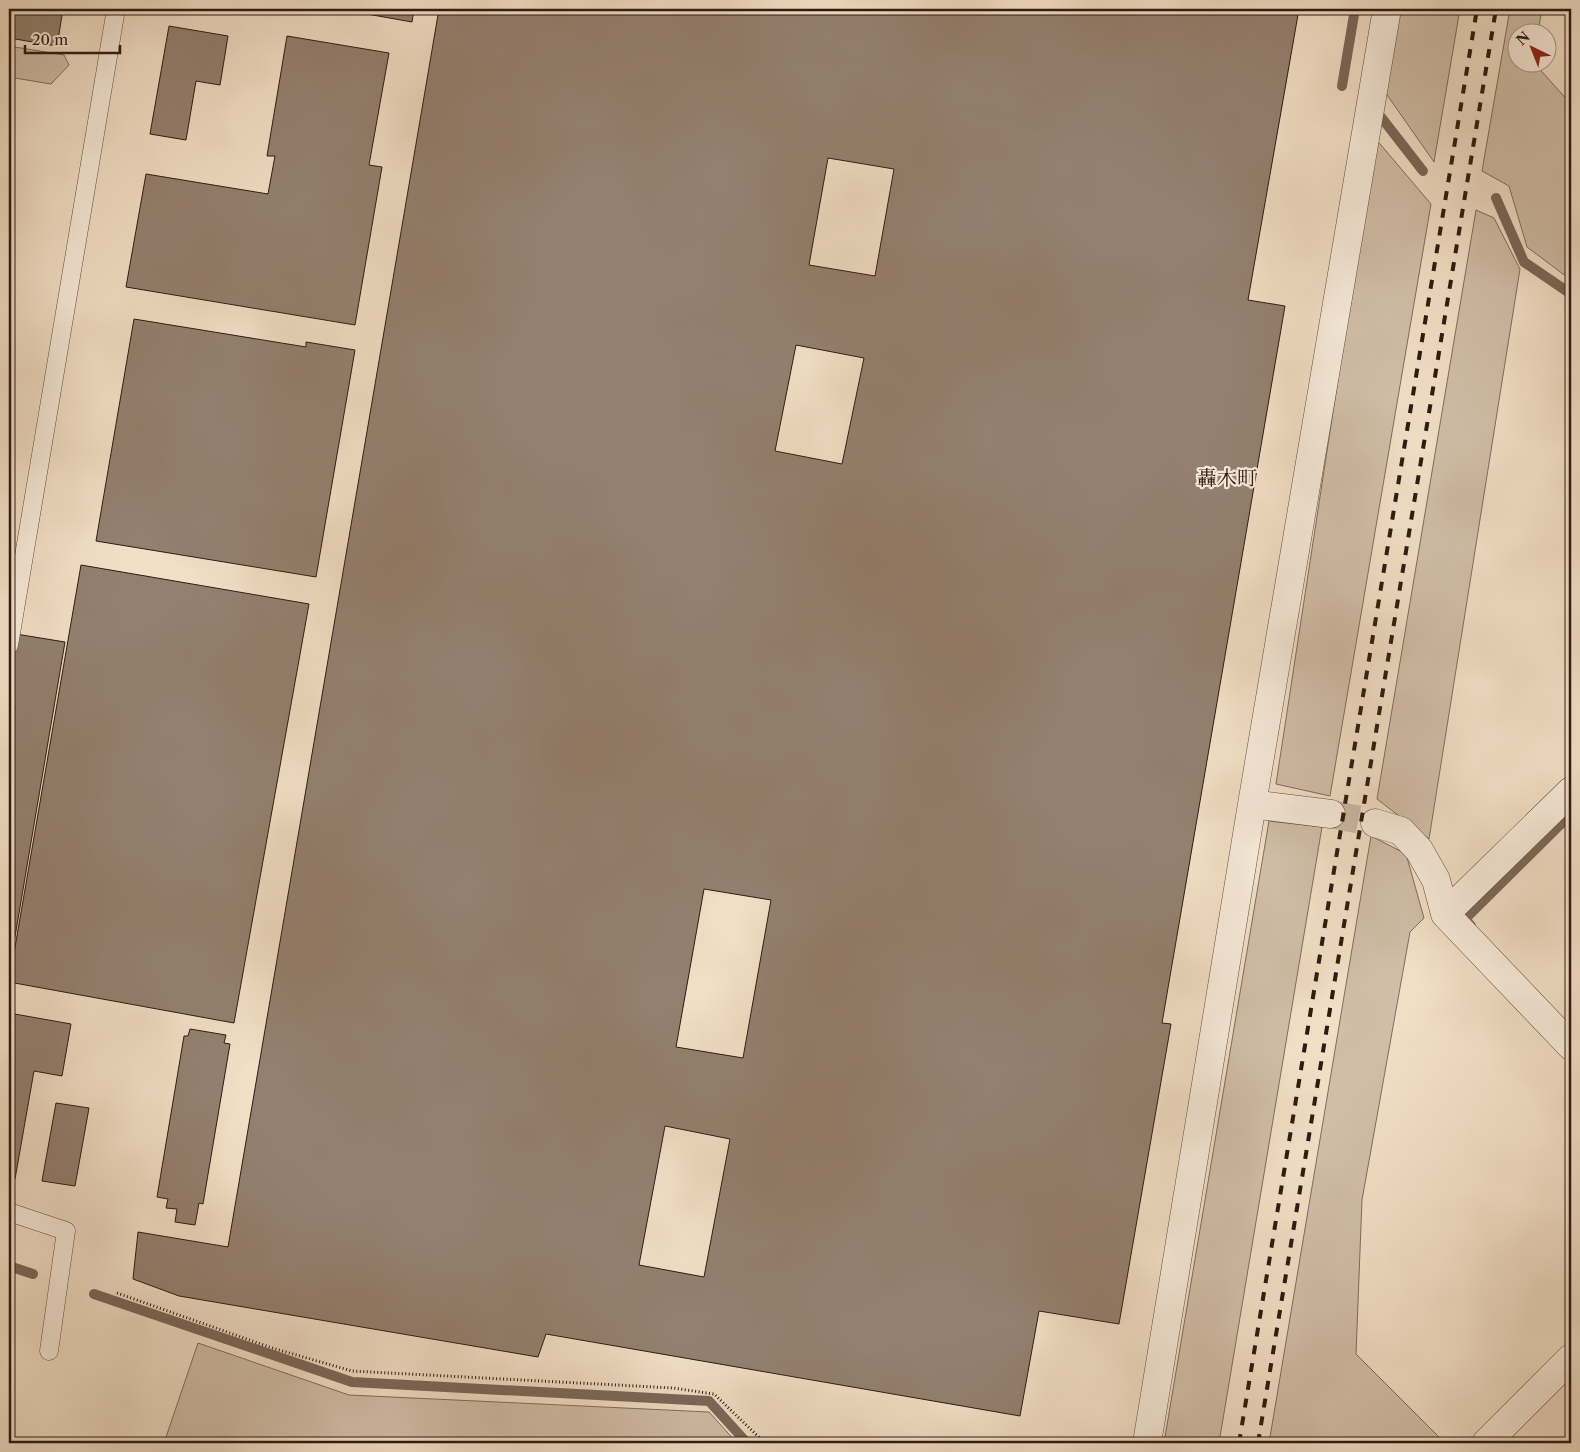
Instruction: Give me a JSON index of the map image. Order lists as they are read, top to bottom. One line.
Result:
{"districts":["轟木町"],"scale_bar":"20 m","north":"top left"}
